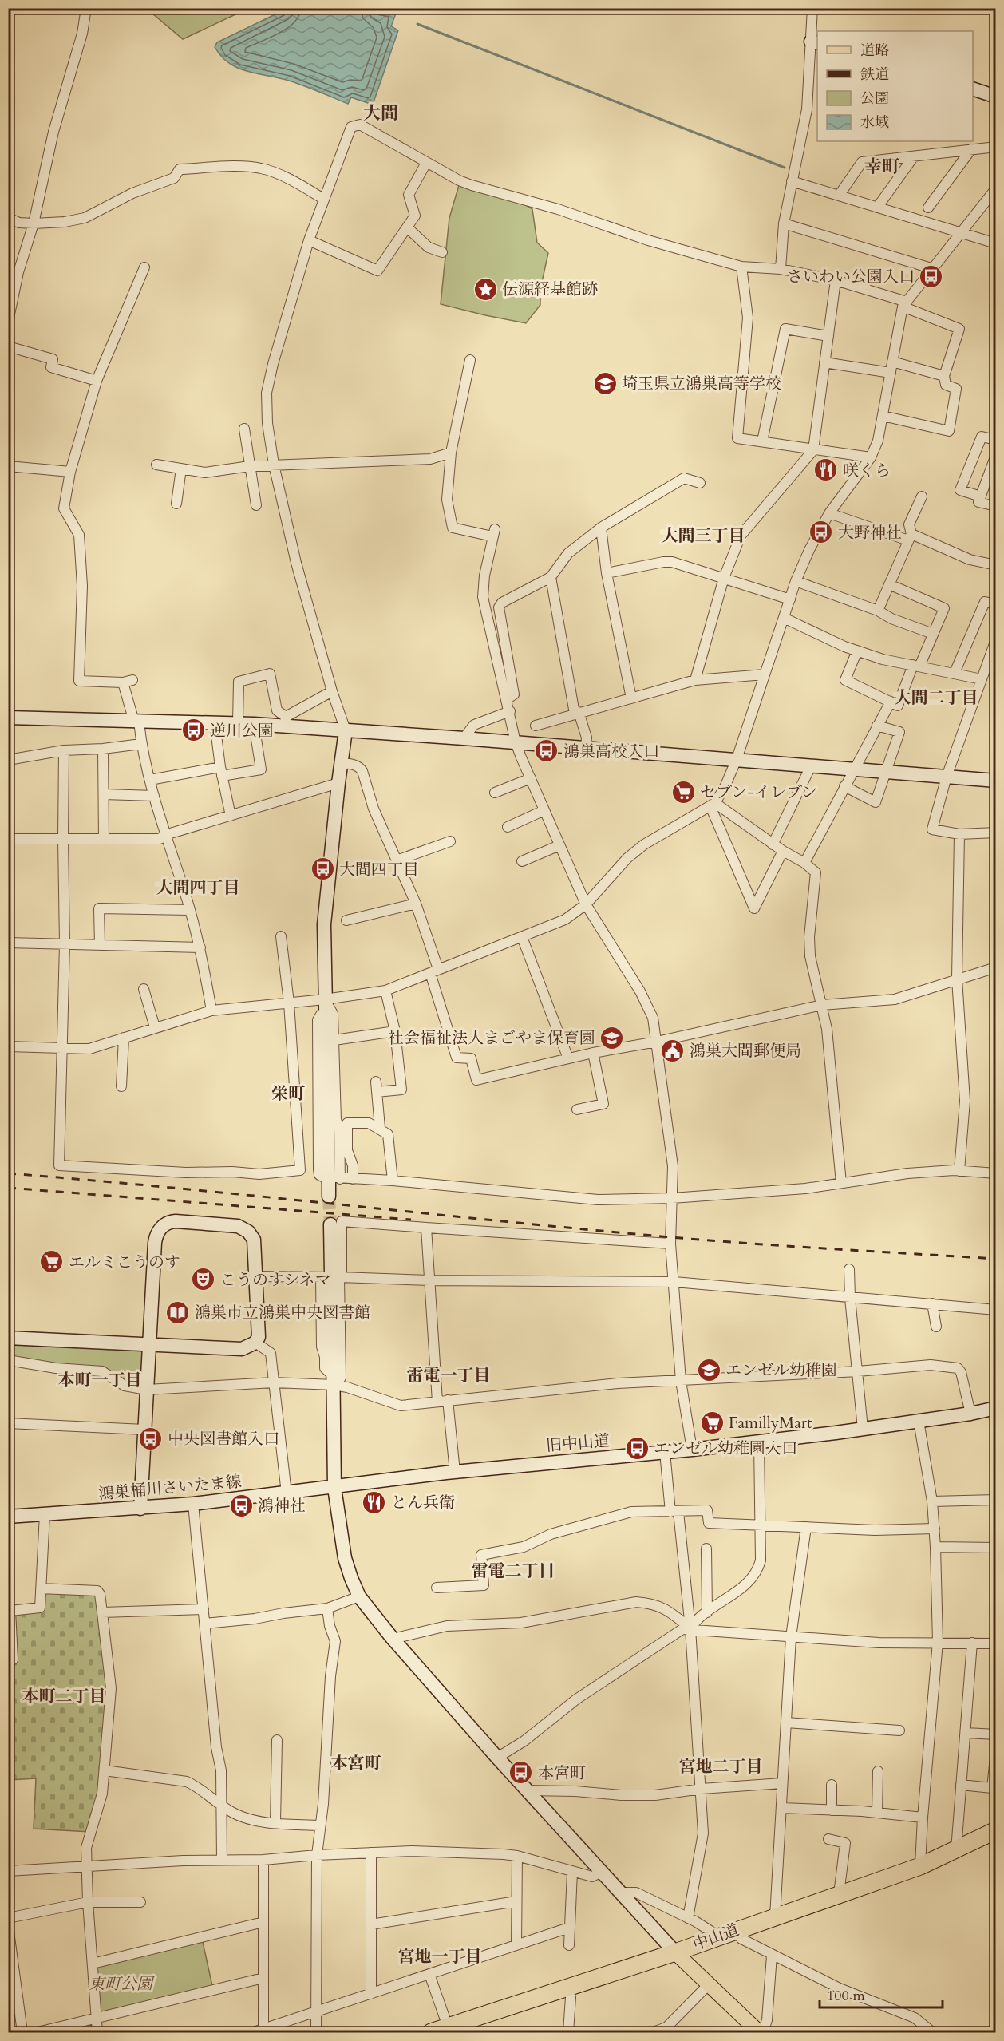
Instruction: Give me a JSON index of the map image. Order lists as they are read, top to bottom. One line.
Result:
{"streets":{"highway":["中山道"],"street":["旧中山道","鴻巣桶川さいたま線"]},"crossings":[["旧中山道","鴻巣桶川さいたま線"]],"districts":["大間","幸町","大間三丁目","大間二丁目","大間四丁目","栄町","雷電一丁目","本町一丁目","雷電二丁目","本町二丁目","本宮町","宮地二丁目","宮地一丁目"],"parks":["東町公園"],"places":{"bus stop":["さいわい公園入口","大野神社","逆川公園","鴻巣高校入口","大間四丁目","中央図書館入口","エンゼル幼稚園入口","鴻神社","本宮町"],"place":["伝源経基館跡"],"school or university":["埼玉県立鴻巣高等学校","社会福祉法人まごやま保育園","エンゼル幼稚園"],"restaurant":["咲くら","とん兵衛"],"supermarket":["セブン-イレブン","エルミこうのす","FamillyMart"],"public building":["鴻巣大間郵便局"],"theatre":["こうのすシネマ"],"library":["鴻巣市立鴻巣中央図書館"]},"legend":["道路","鉄道","公園","水域"],"scale_bar":"100 m"}
